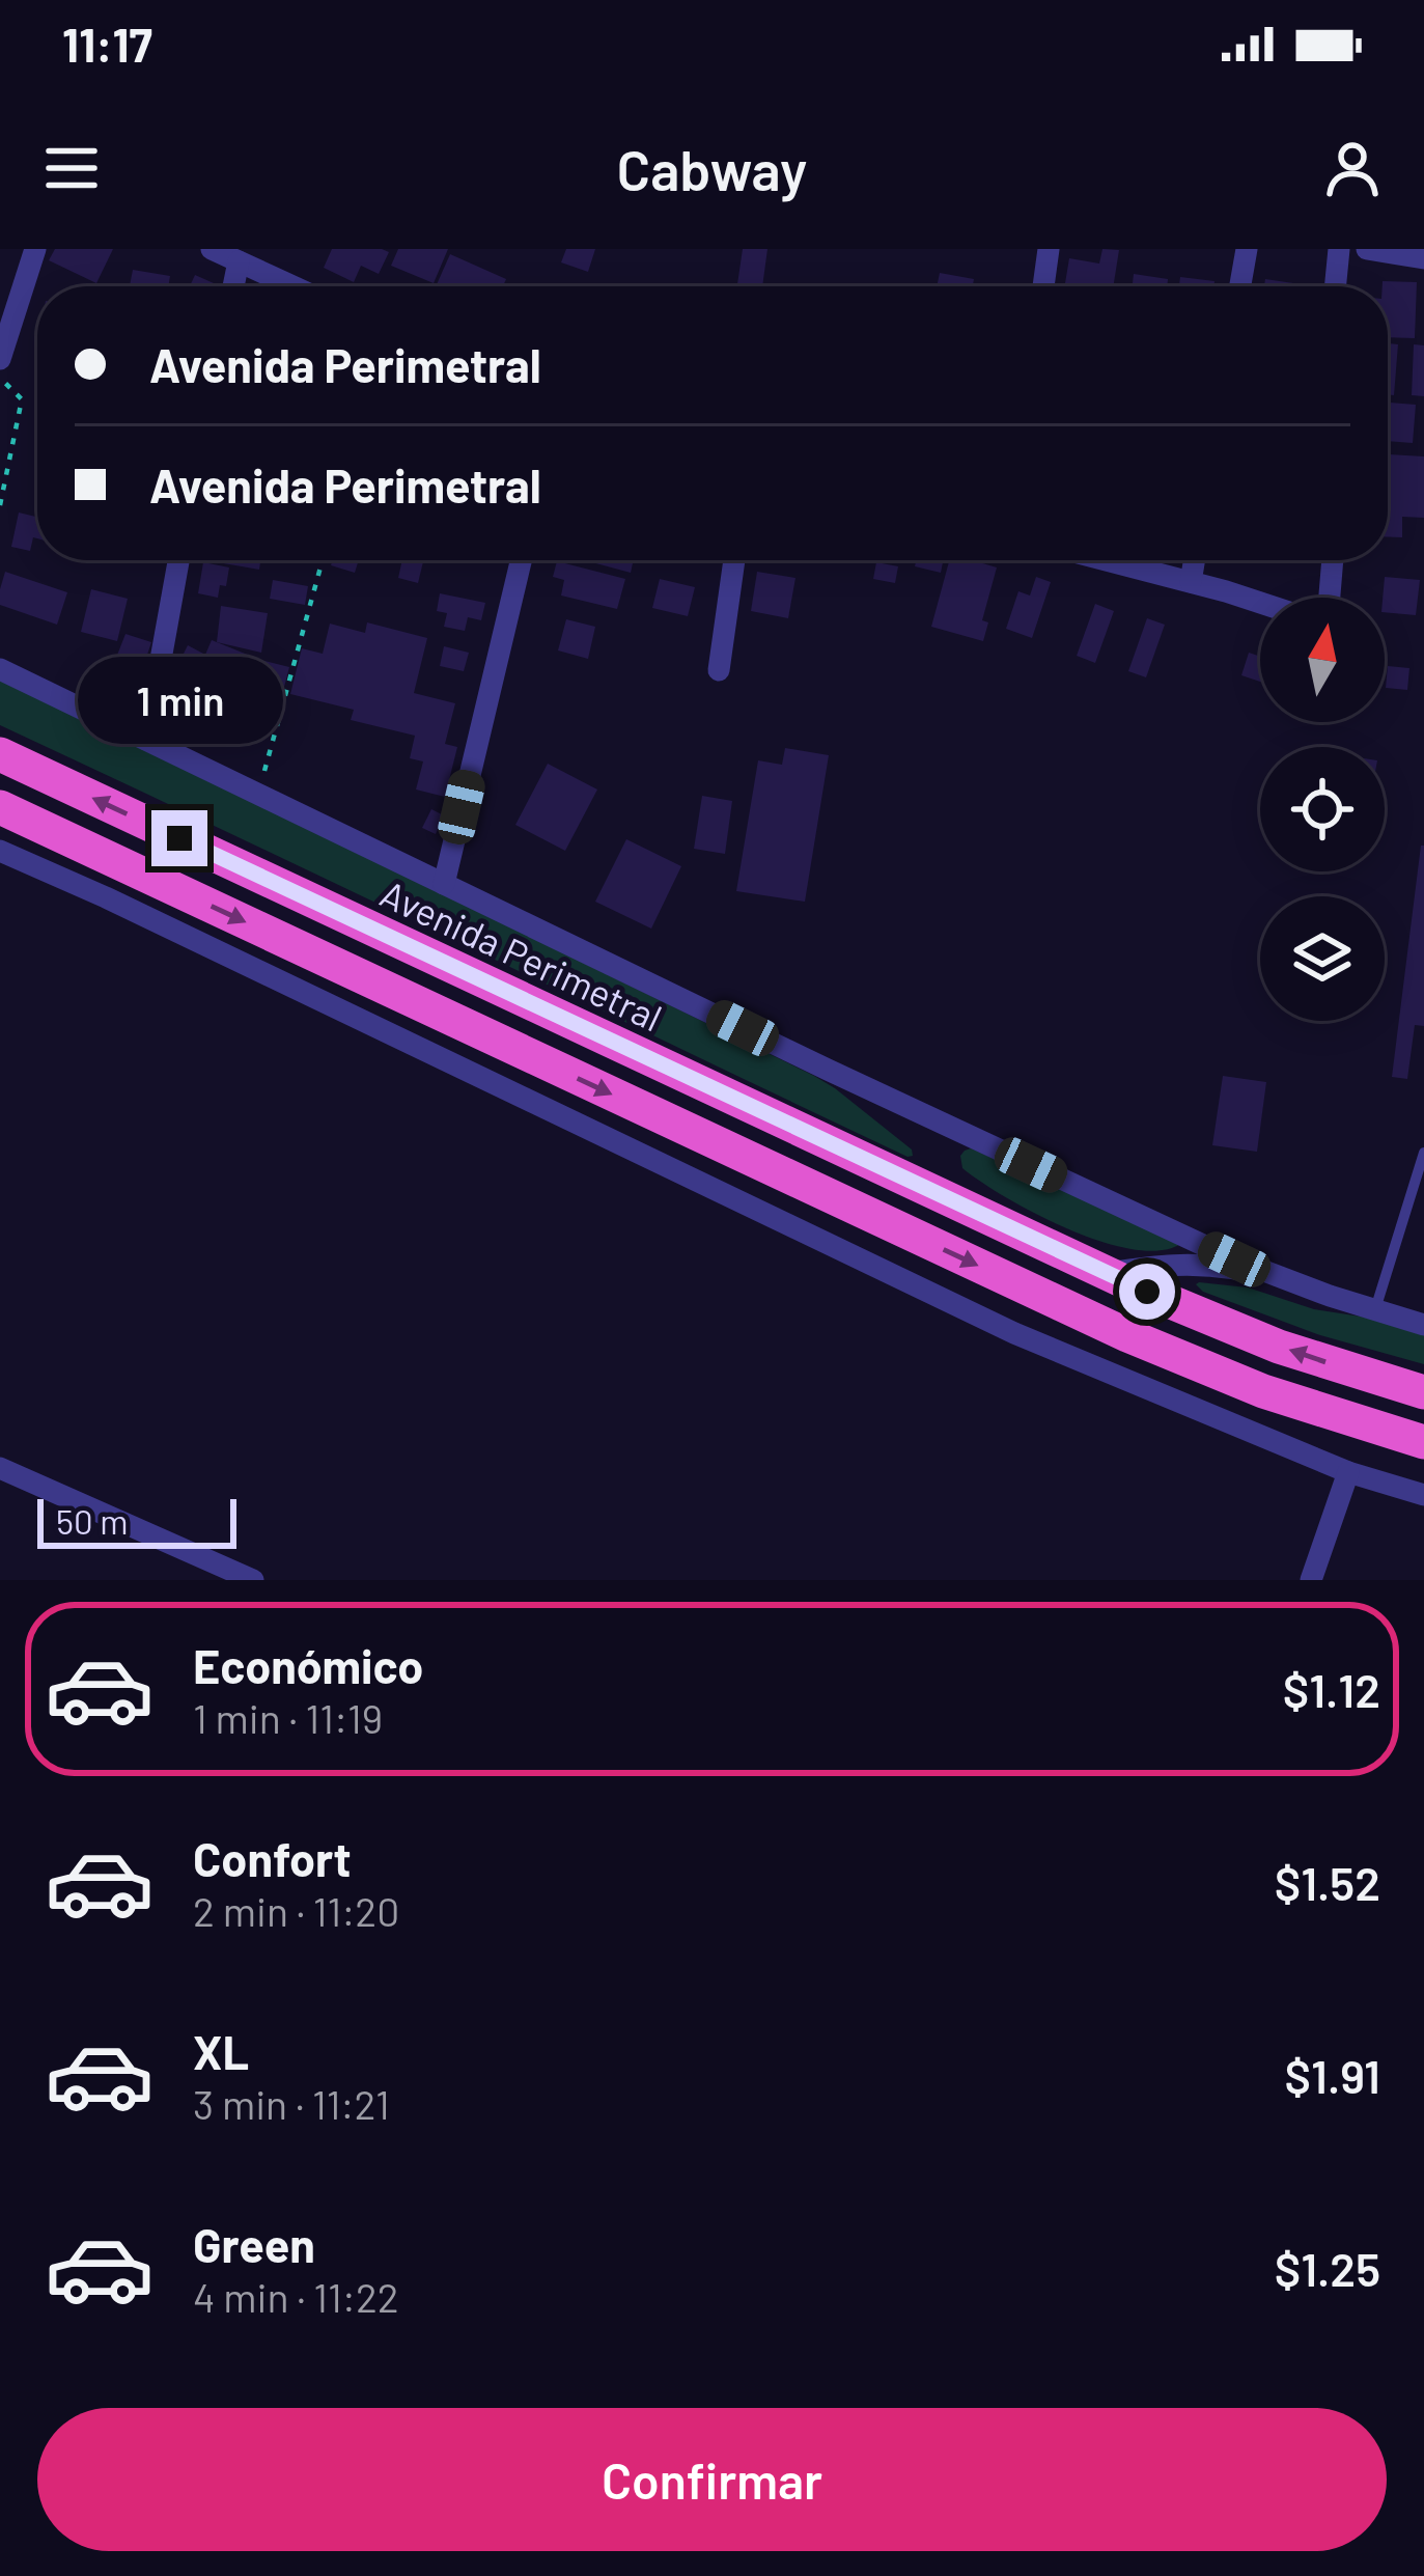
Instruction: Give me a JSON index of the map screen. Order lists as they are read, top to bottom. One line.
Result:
{"streets":{"highway":["Avenida Perimetral"]},"scale_bar":"50 m","north":"top","page":{"status":"11:17","header":"Cabway","banner":["Avenida Perimetral","Avenida Perimetral"],"bubble":"1 min","scale":"50 m","list":[{"name":"Económico","note":"1 min · 11:19","value":"$1.12"},{"name":"Confort","note":"2 min · 11:20","value":"$1.52"},{"name":"XL","note":"3 min · 11:21","value":"$1.91"},{"name":"Green","note":"4 min · 11:22","value":"$1.25"}],"buttons":"Confirmar"}}
